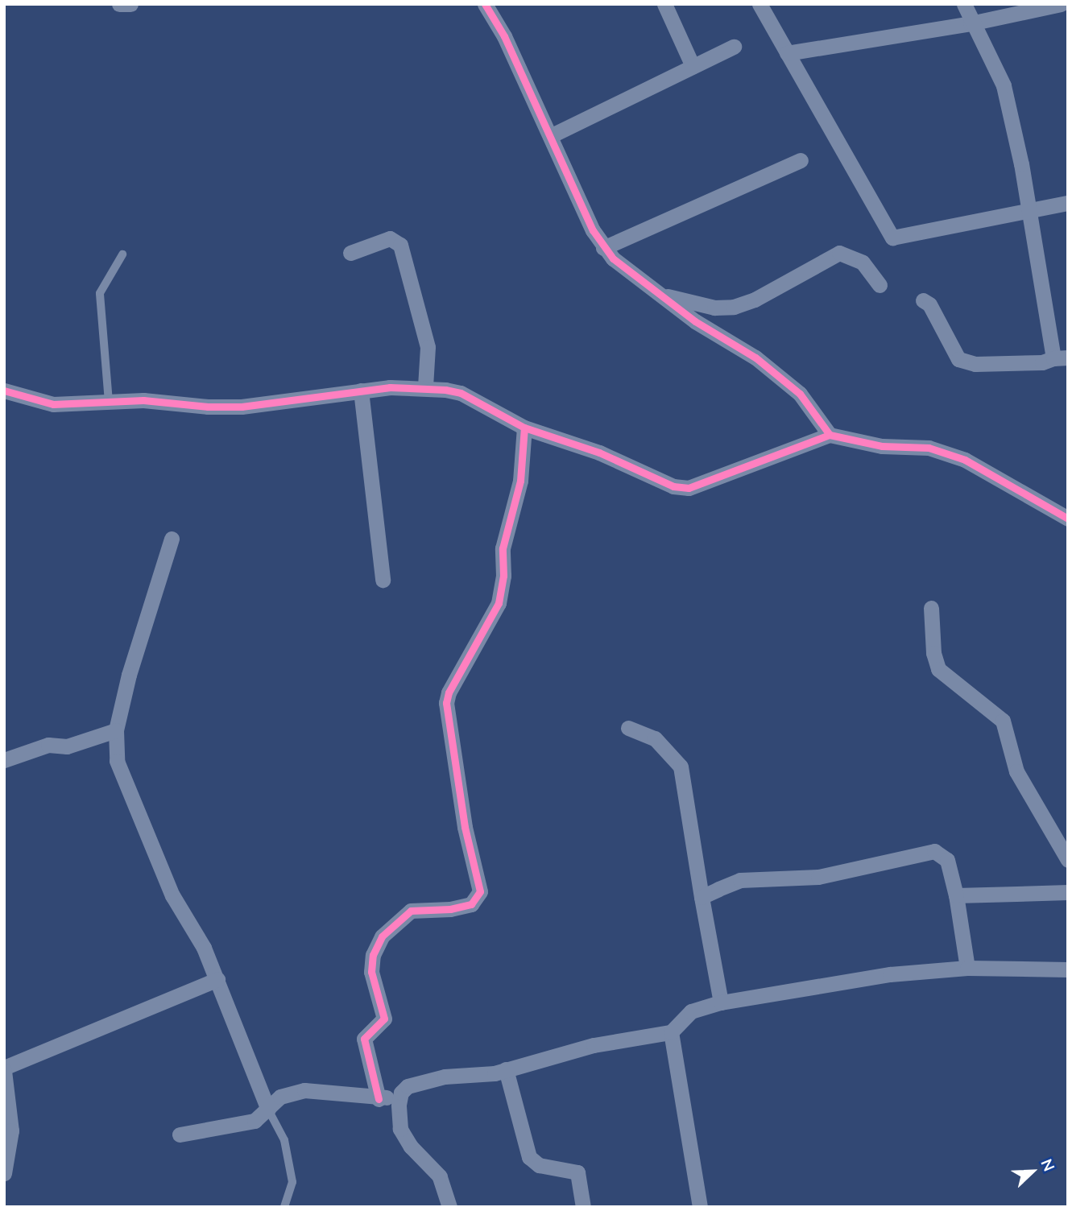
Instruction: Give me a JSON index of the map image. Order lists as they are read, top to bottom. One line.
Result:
{"north":"top right"}
